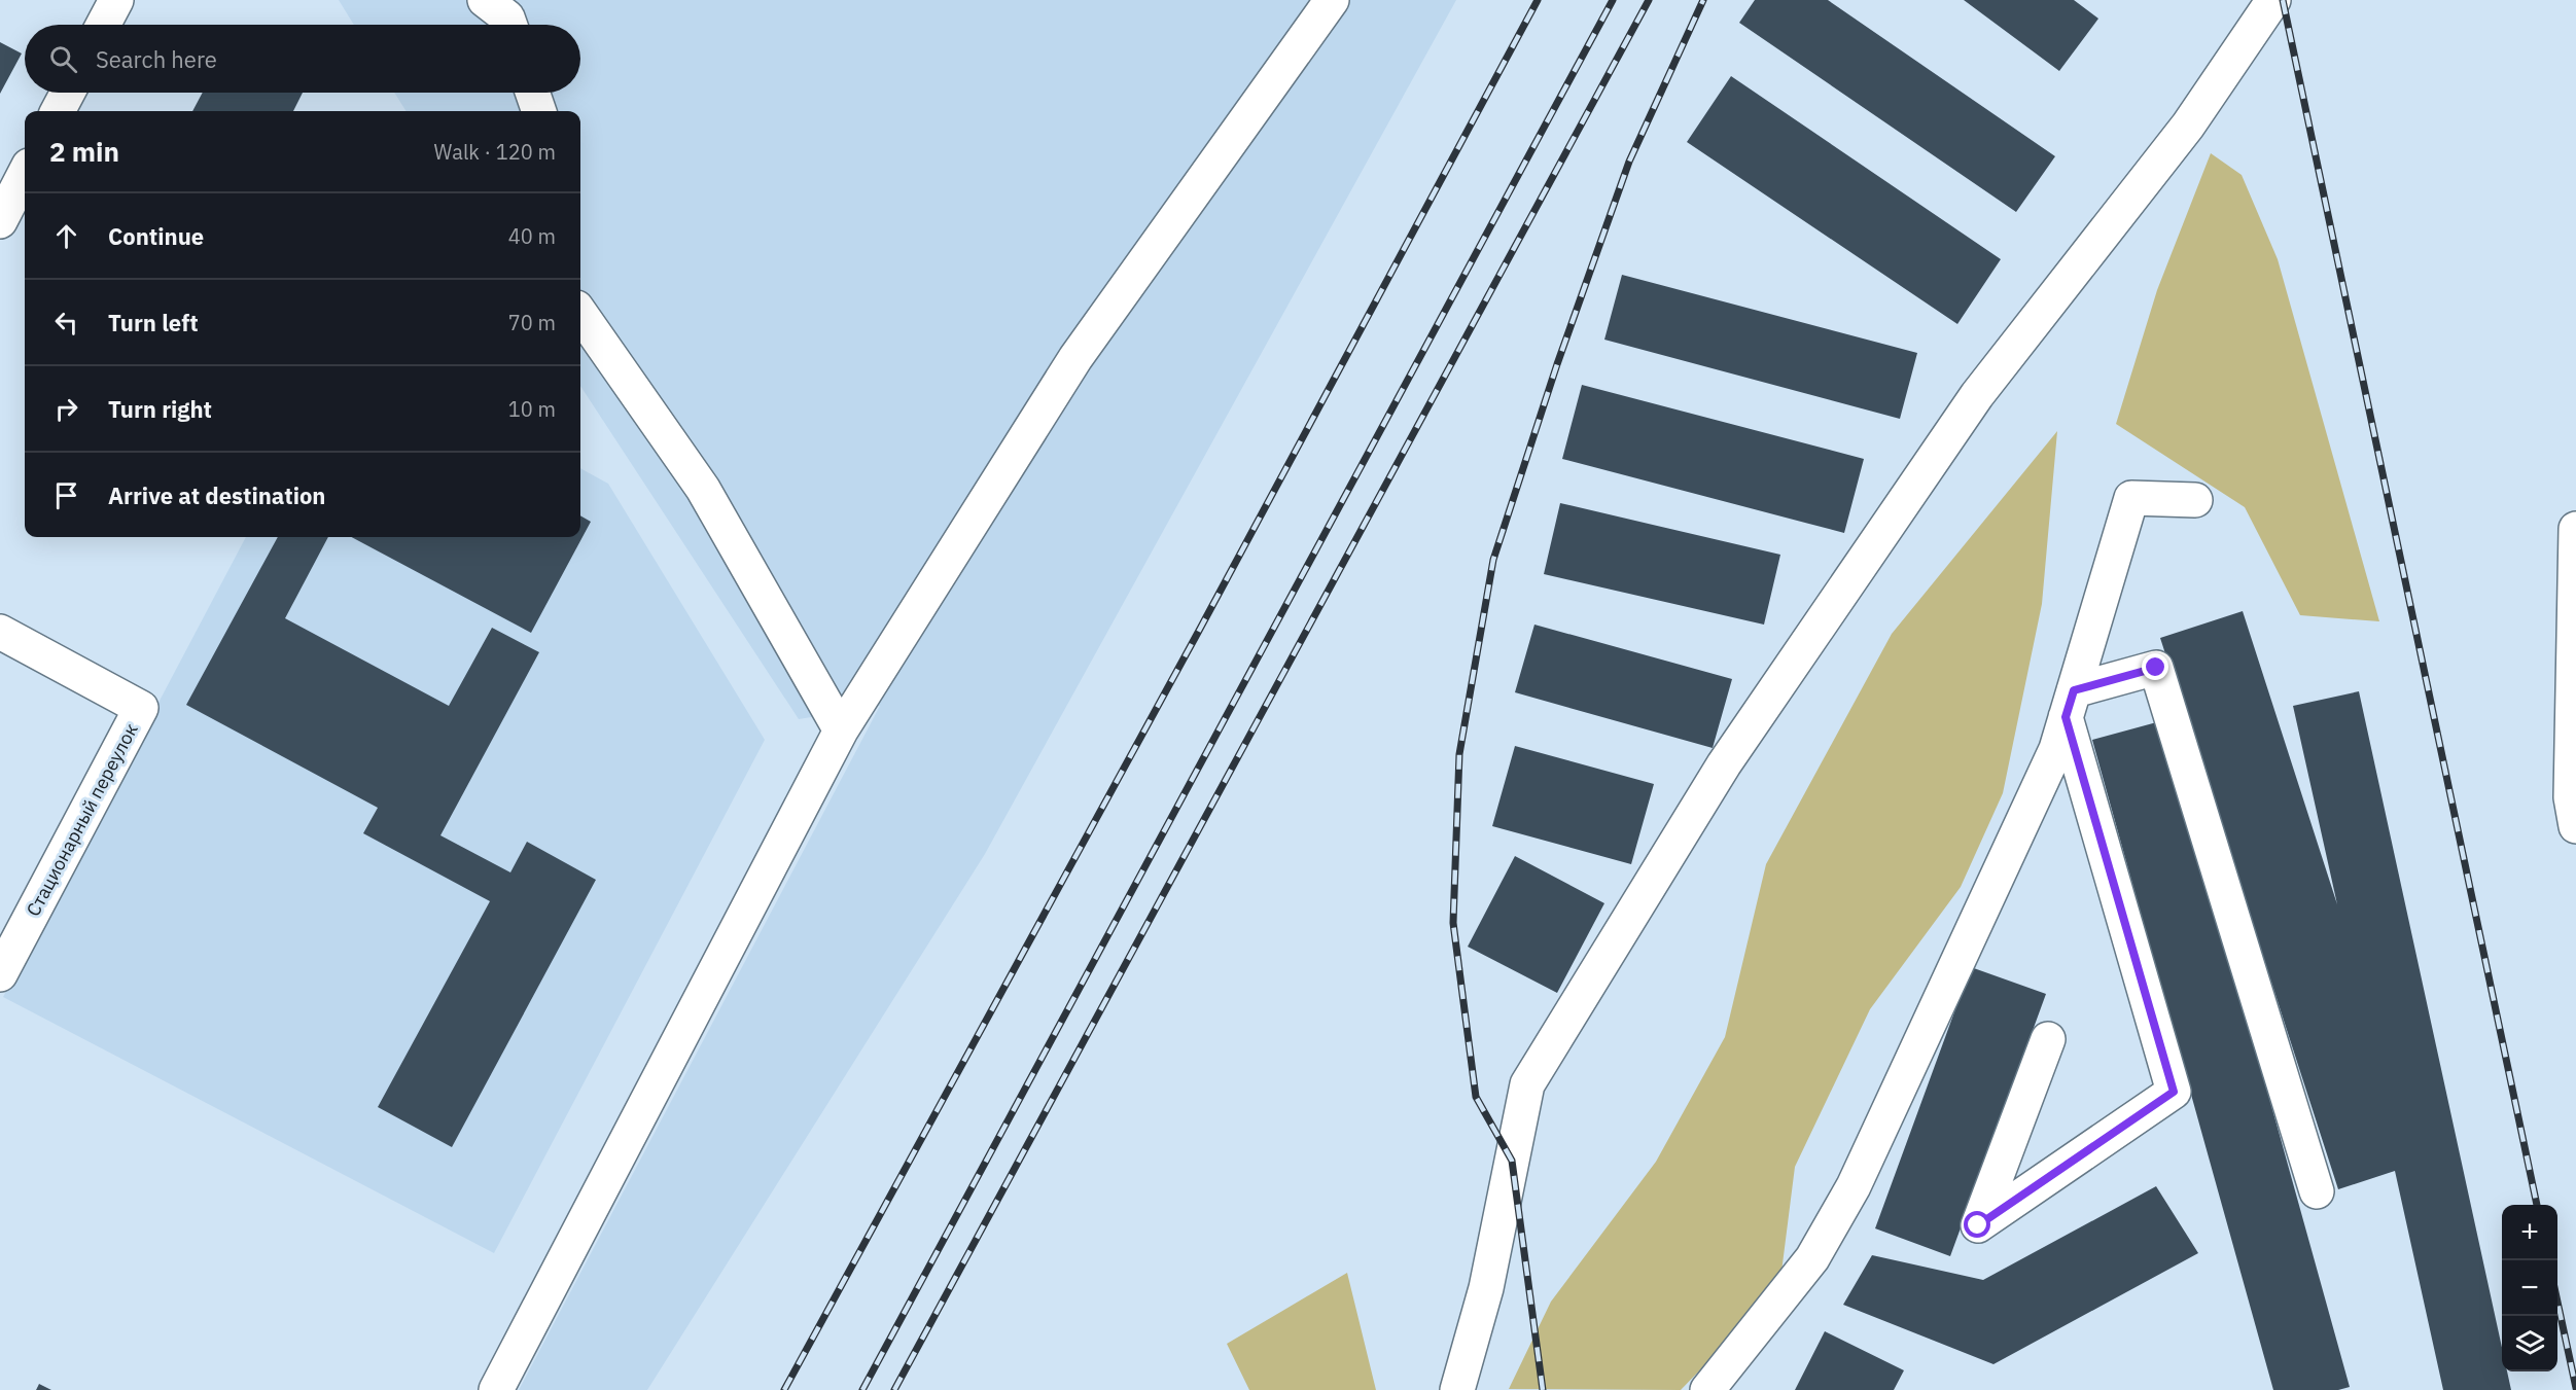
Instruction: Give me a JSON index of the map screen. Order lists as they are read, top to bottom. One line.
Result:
{"streets":{"street":["Стационарный переулок"]},"page":{"search":"Search here","heading":["2 min","Walk · 120 m"],"list":[["Continue","40 m"],["Turn left","70 m"],["Turn right","10 m"],"Arrive at destination"],"map_buttons":["+","−"]}}
